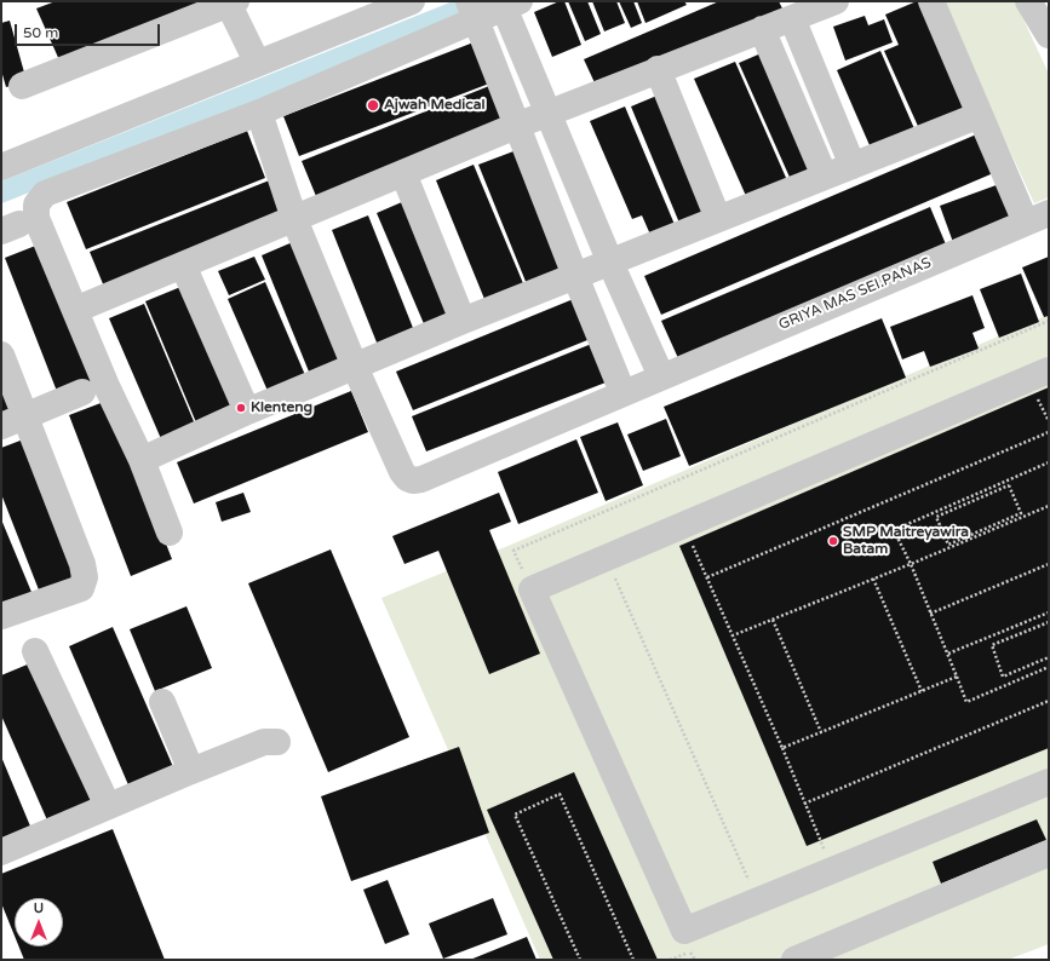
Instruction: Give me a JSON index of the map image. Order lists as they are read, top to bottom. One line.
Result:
{"streets":{"street":["GRIYA MAS SEI.PANAS"]},"places":["Ajwah Medical","Klenteng","SMP Maitreyawira Batam"],"scale_bar":"50 m","north":"top"}
